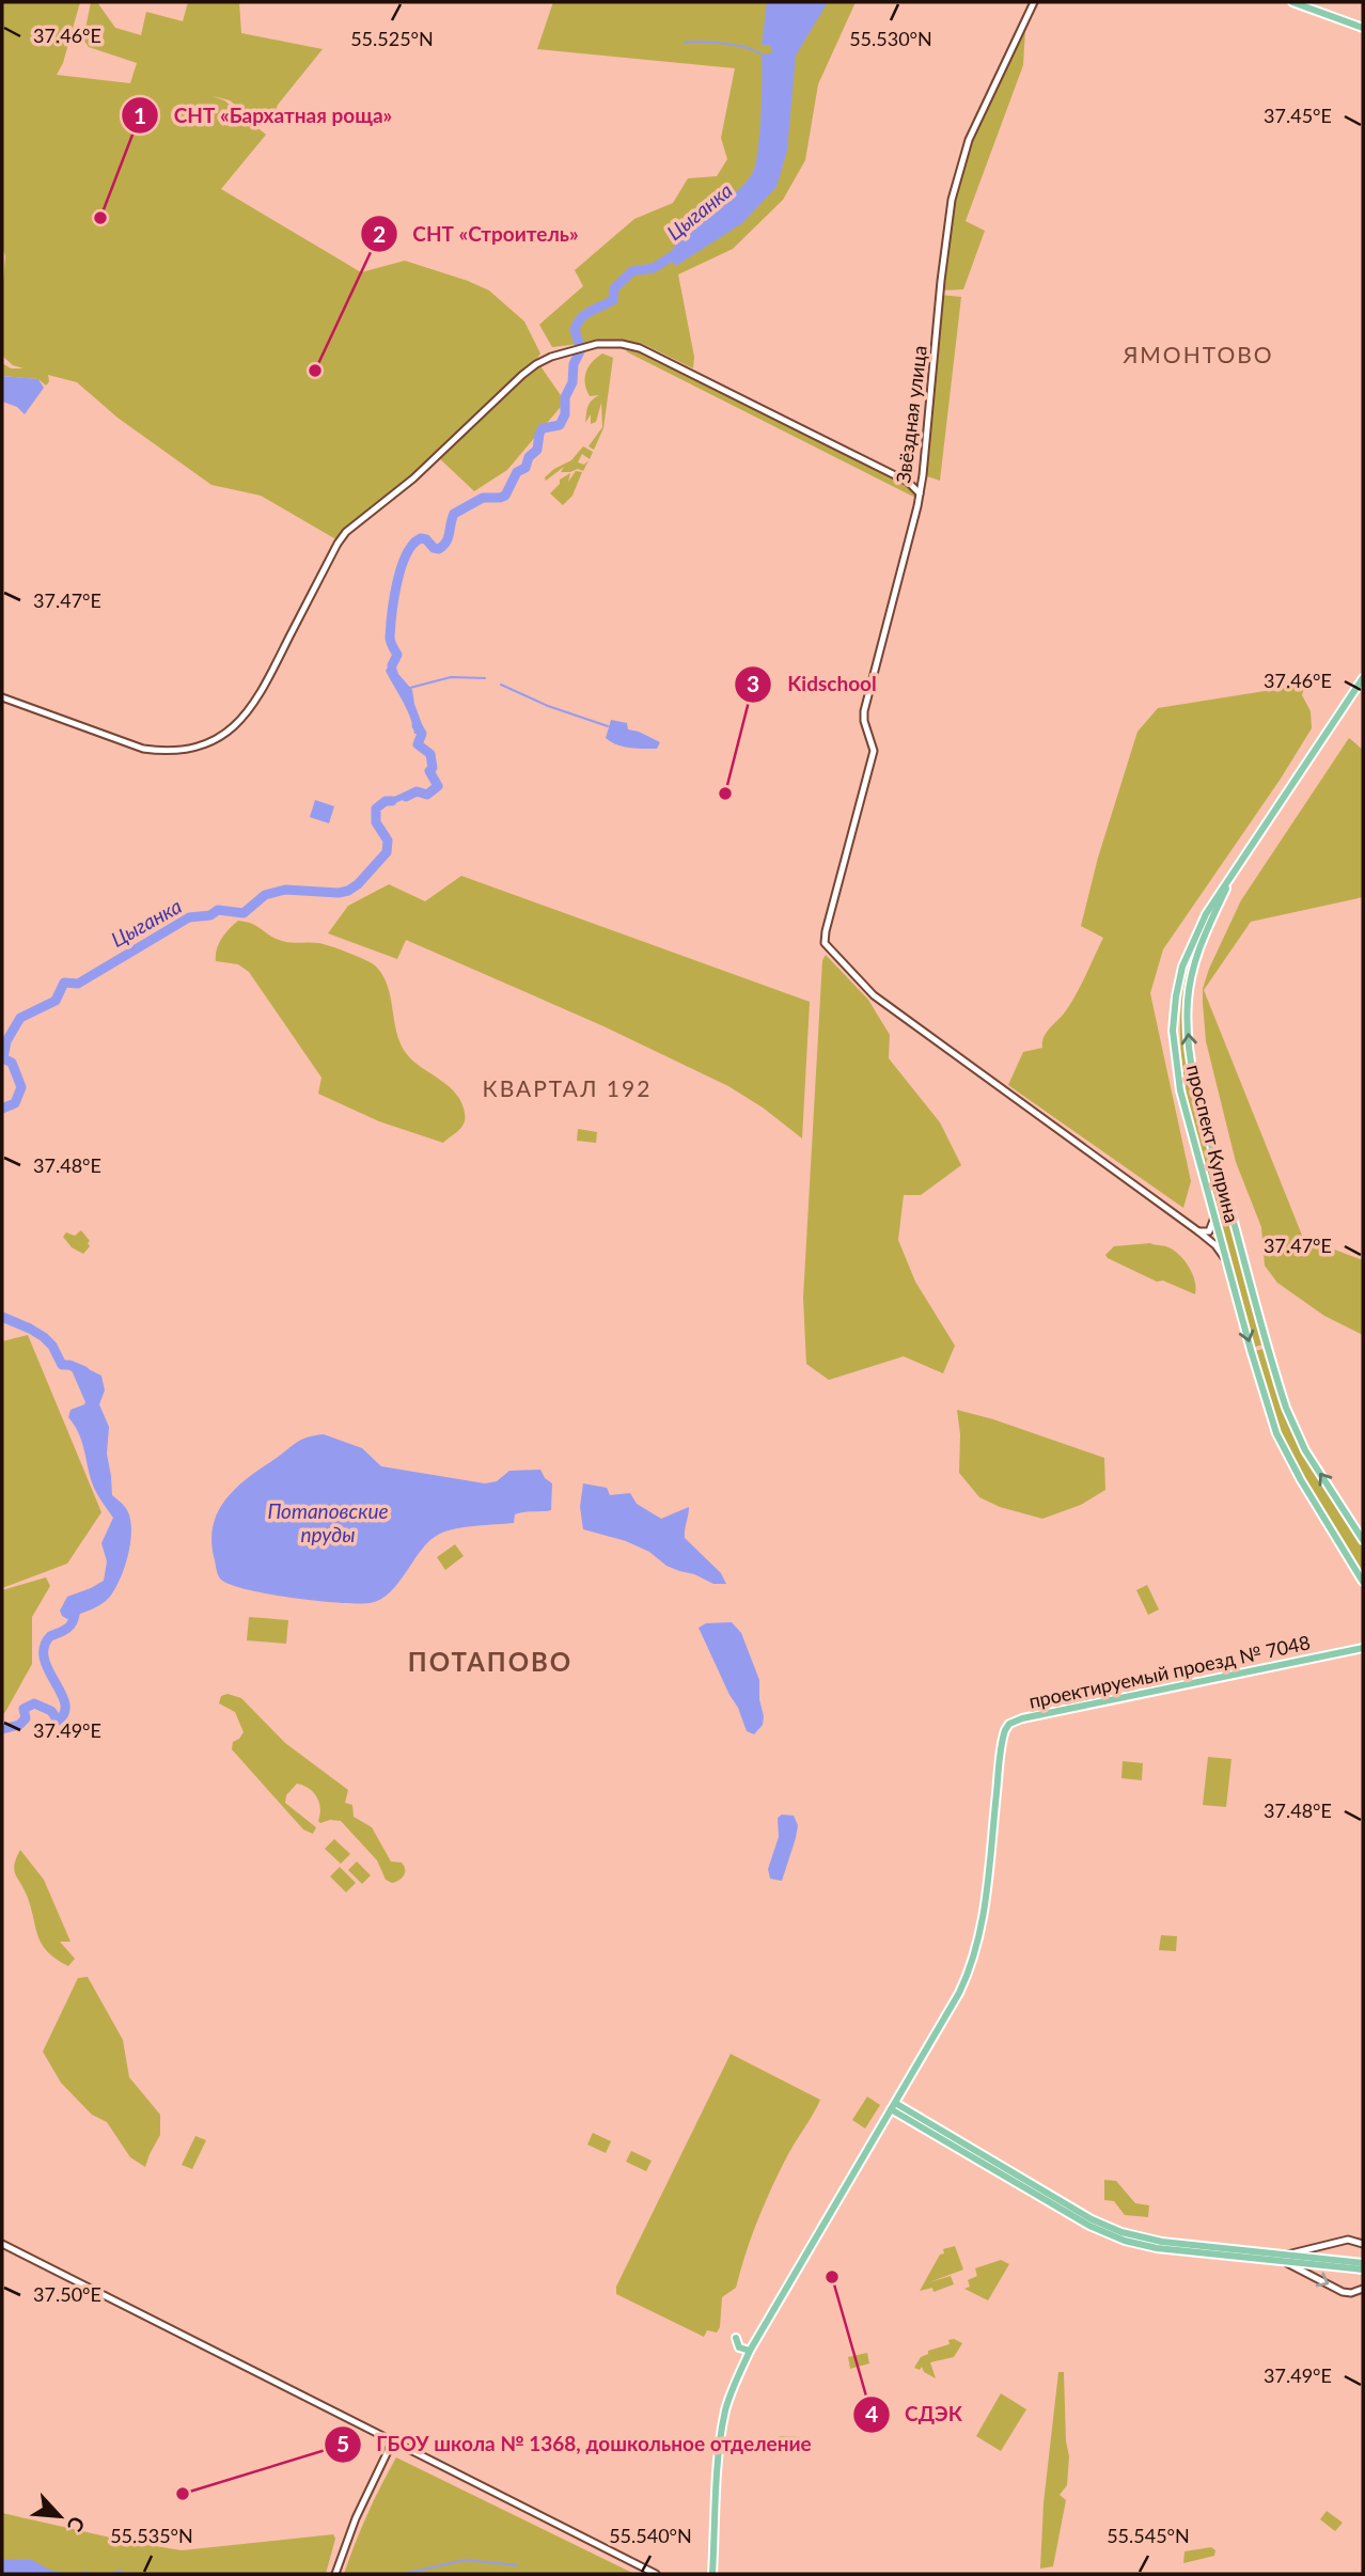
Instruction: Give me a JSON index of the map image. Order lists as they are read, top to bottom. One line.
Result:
{"streets":{"main road":["проспект Куприна","проектируемый проезд № 7048"],"street":["Звёздная улица"]},"districts":["ЯМОНТОВО","КВАРТАЛ 192","ПОТАПОВО"],"water":["Цыганка","Потаповские пруды"],"places":["СНТ «Бархатная роща»","СНТ «Строитель»","Kidschool","СДЭК","ГБОУ школа № 1368, дошкольное отделение"],"north":"bottom right","coordinates":["37.46°E","55.525°N","55.530°N","37.45°E","37.47°E","37.48°E","37.49°E","37.50°E","55.535°N","55.540°N","55.545°N"]}
